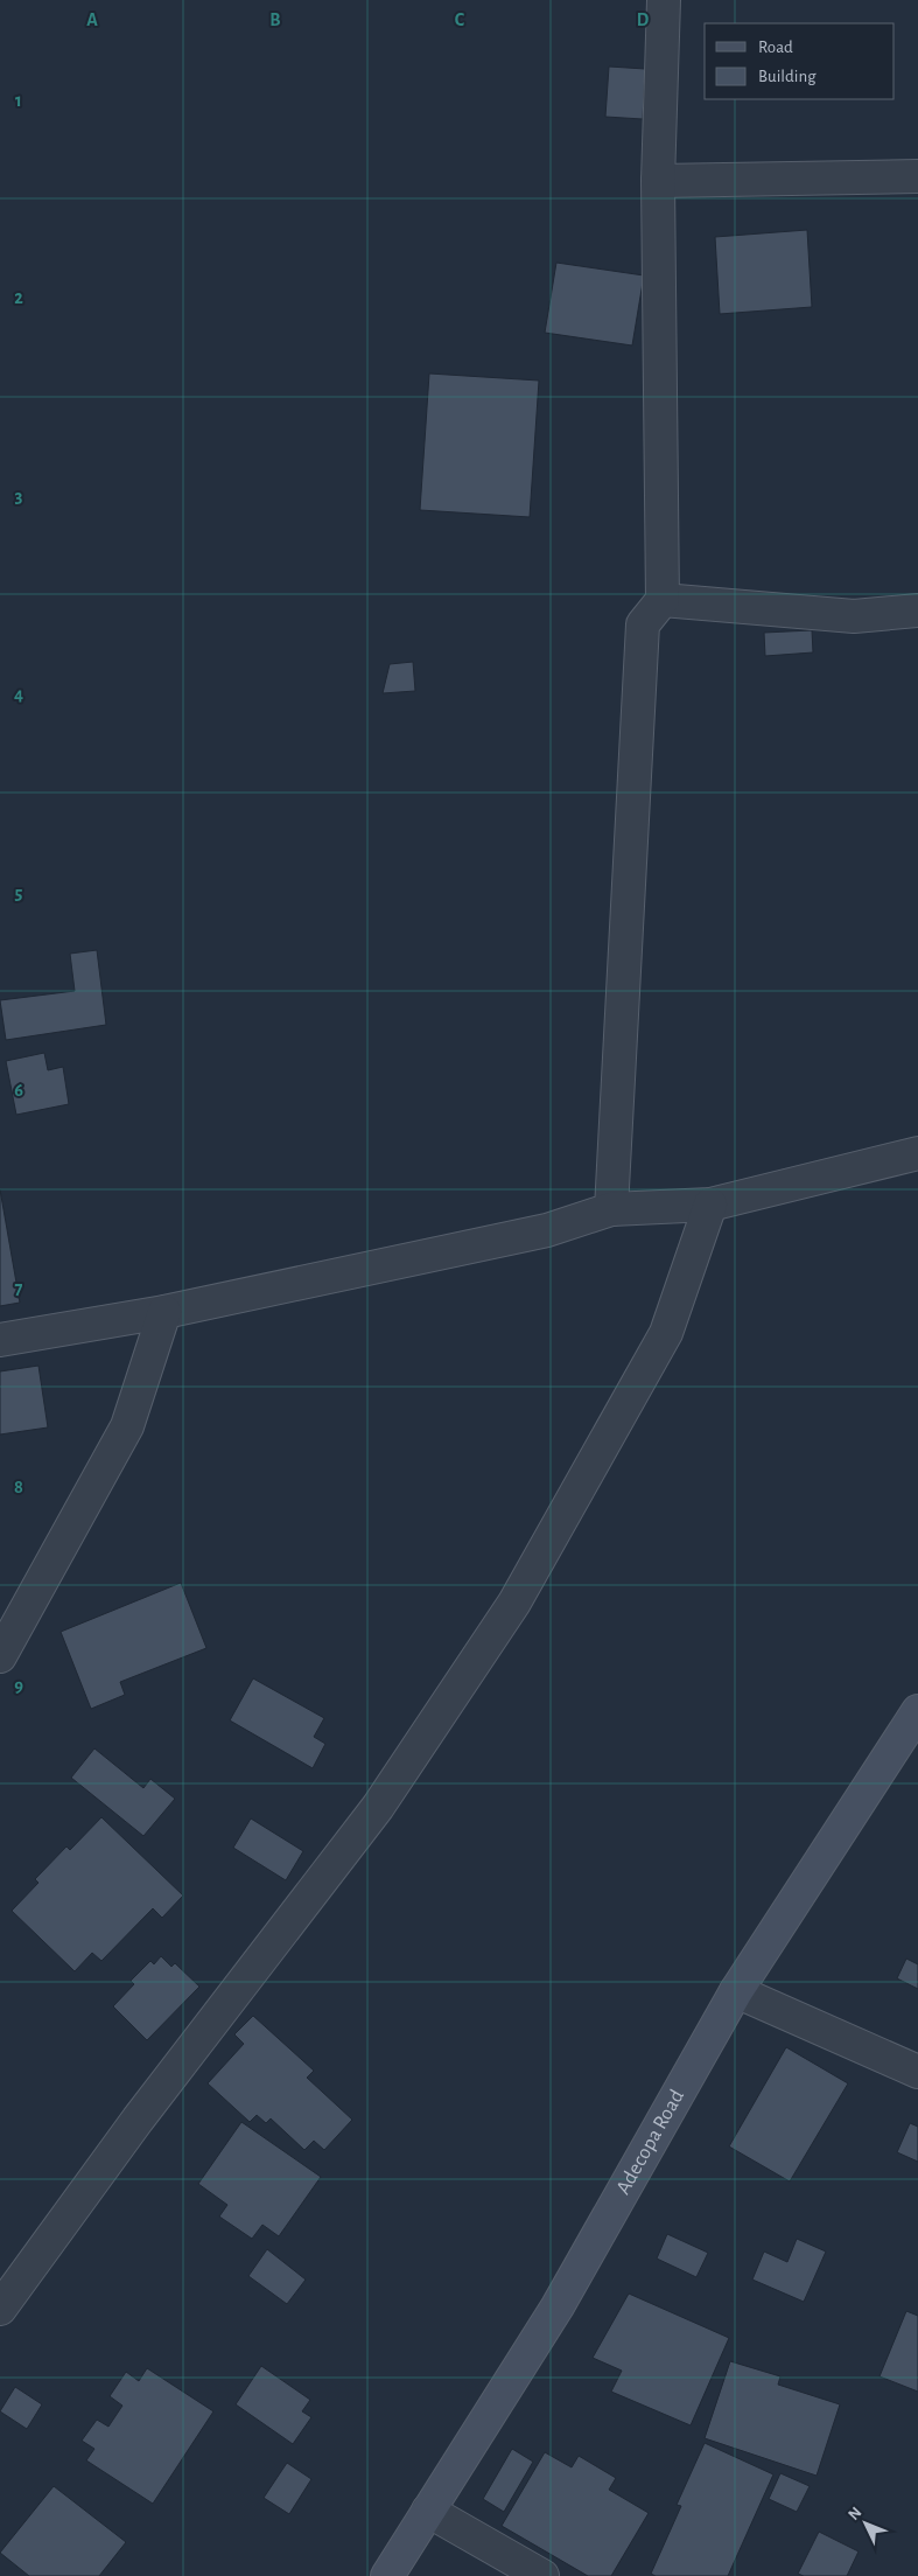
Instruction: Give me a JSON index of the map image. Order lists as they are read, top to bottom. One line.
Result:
{"streets":{"street":["Adecopa Road"]},"legend":["Road","Building"],"north":"top left","grid":{"columns":["A","B","C","D"],"rows":["1","2","3","4","5","6","7","8","9"]}}
